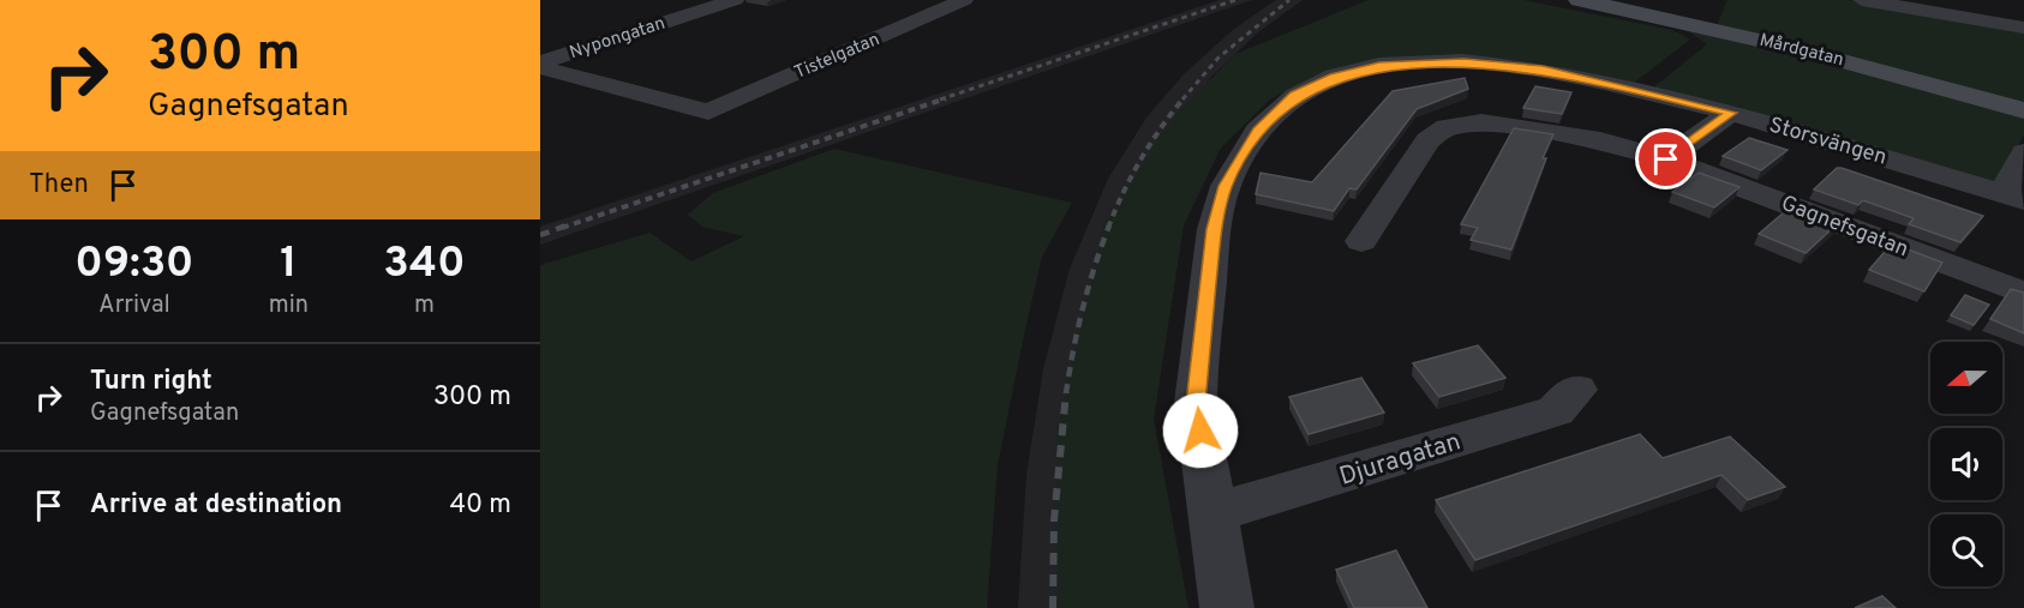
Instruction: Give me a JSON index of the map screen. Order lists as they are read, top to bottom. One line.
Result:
{"streets":{"street":["Nypongatan","Mårdgatan","Tistelgatan","Storsvängen","Gagnefsgatan","Djuragatan"]},"crossings":[["Nypongatan","Tistelgatan"],["Storsvängen","Djuragatan"]],"north":"left","page":{"turn":["300 m","Gagnefsgatan"],"then":"Then","eta":["09:30","Arrival","1","min","340","m"],"list":[{"name":"Turn right","note":"Gagnefsgatan","value":"300 m"},{"name":"Arrive at destination","value":"40 m"}]}}
